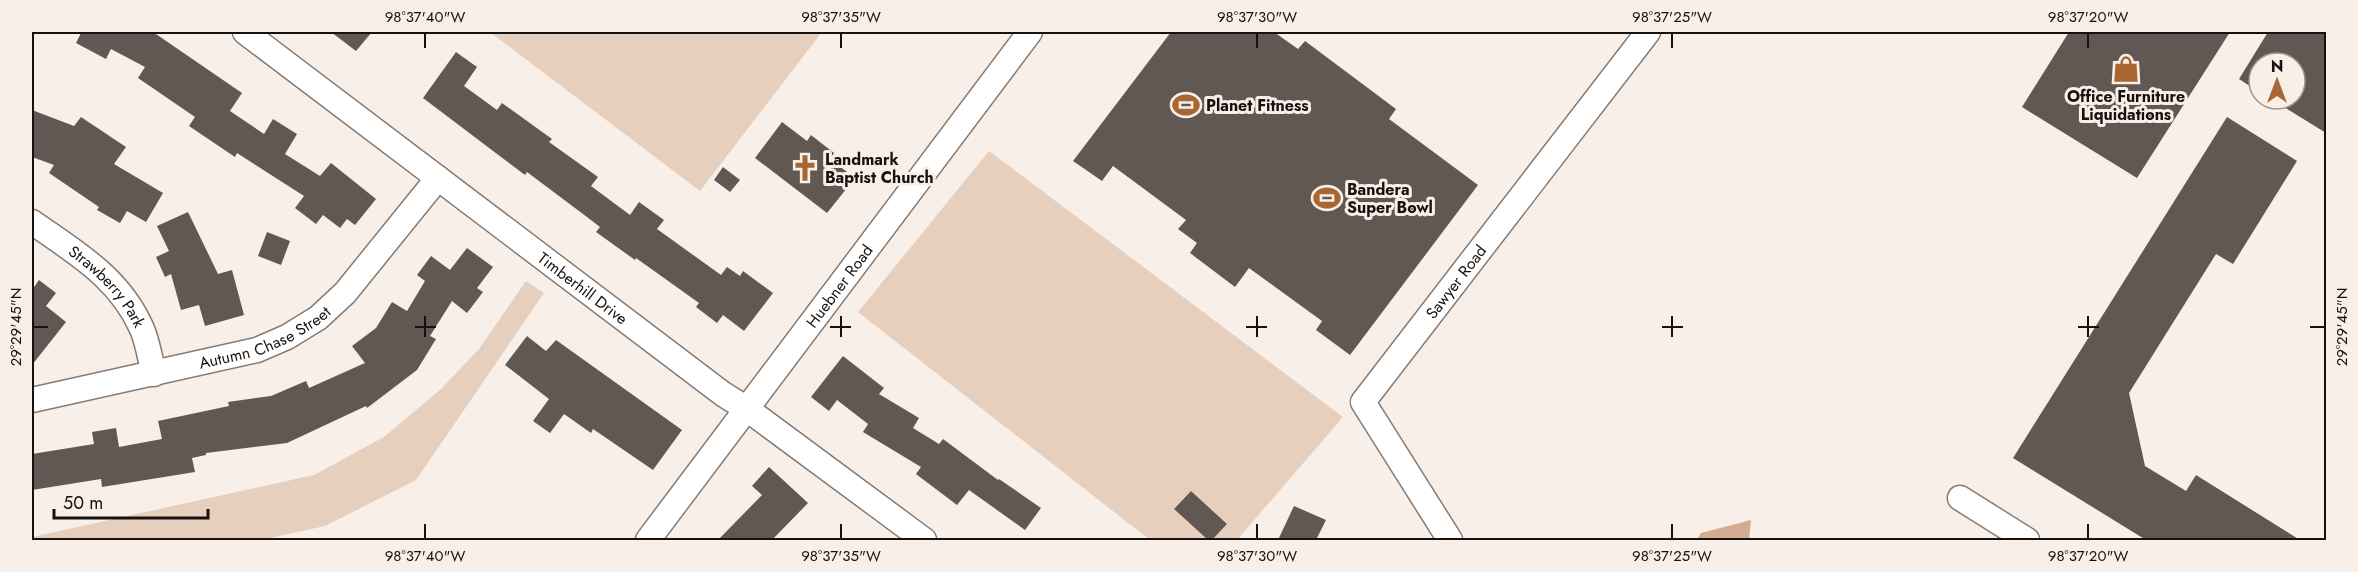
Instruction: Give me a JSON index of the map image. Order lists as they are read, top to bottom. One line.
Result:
{"streets":{"street":["Sawyer Road","Huebner Road","Timberhill Drive","Strawberry Park","Autumn Chase Street"]},"crossings":[["Huebner Road","Timberhill Drive"],["Timberhill Drive","Autumn Chase Street"],["Strawberry Park","Autumn Chase Street"]],"places":{"shop":["Office Furniture Liquidations"],"sports":["Planet Fitness","Bandera Super Bowl"],"church":["Landmark Baptist Church"]},"scale_bar":"50 m","north":"top","coordinates":["98°37'40\"W","98°37'35\"W","98°37'30\"W","98°37'25\"W","98°37'20\"W","29°29'45\"N"]}
